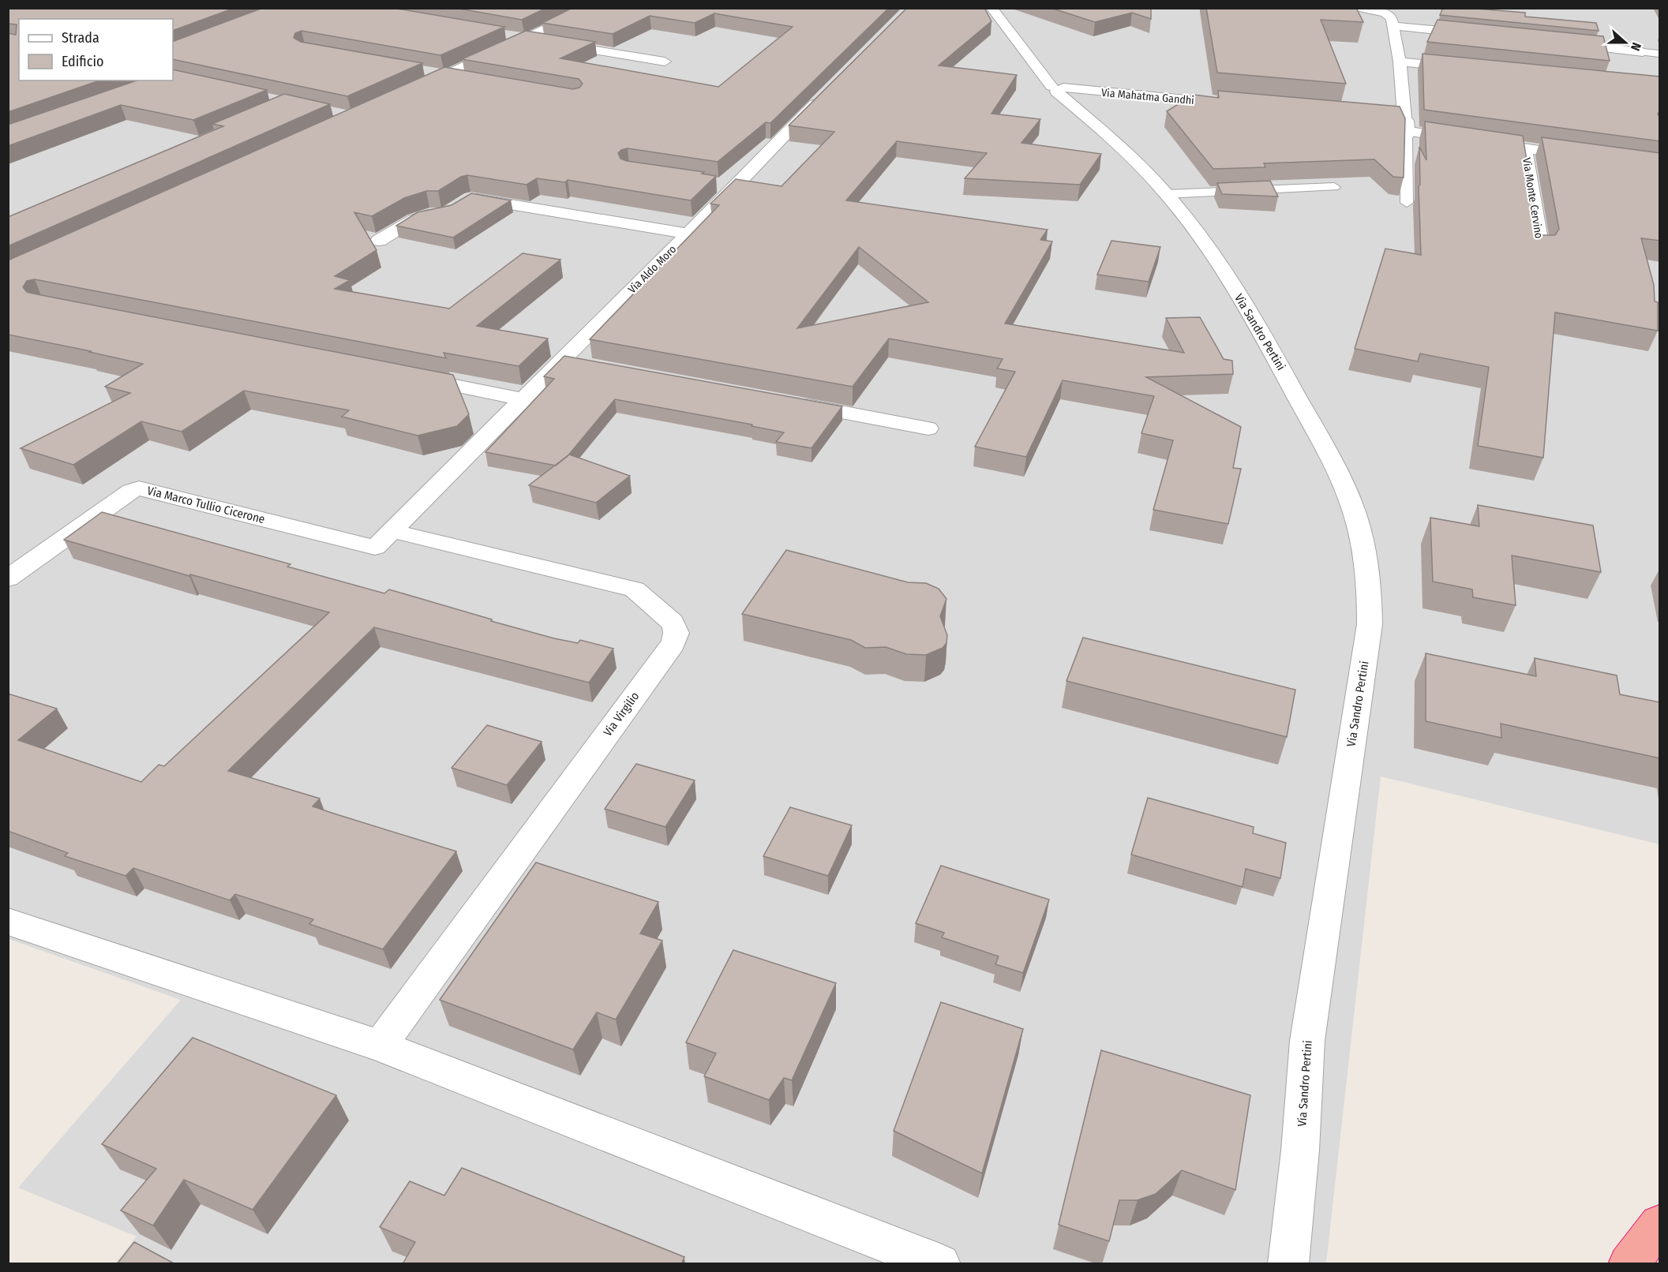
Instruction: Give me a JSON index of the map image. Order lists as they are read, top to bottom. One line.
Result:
{"streets":{"street":["Via Mahatma Gandhi","Via Monte Cervino","Via Aldo Moro","Via Sandro Pertini","Via Marco Tullio Cicerone","Via Virgilio"]},"crossings":[["Via Mahatma Gandhi","Via Sandro Pertini"],["Via Aldo Moro","Via Marco Tullio Cicerone"],["Via Aldo Moro","Via Virgilio"],["Via Marco Tullio Cicerone","Via Virgilio"]],"legend":["Strada","Edificio"],"north":"right"}
